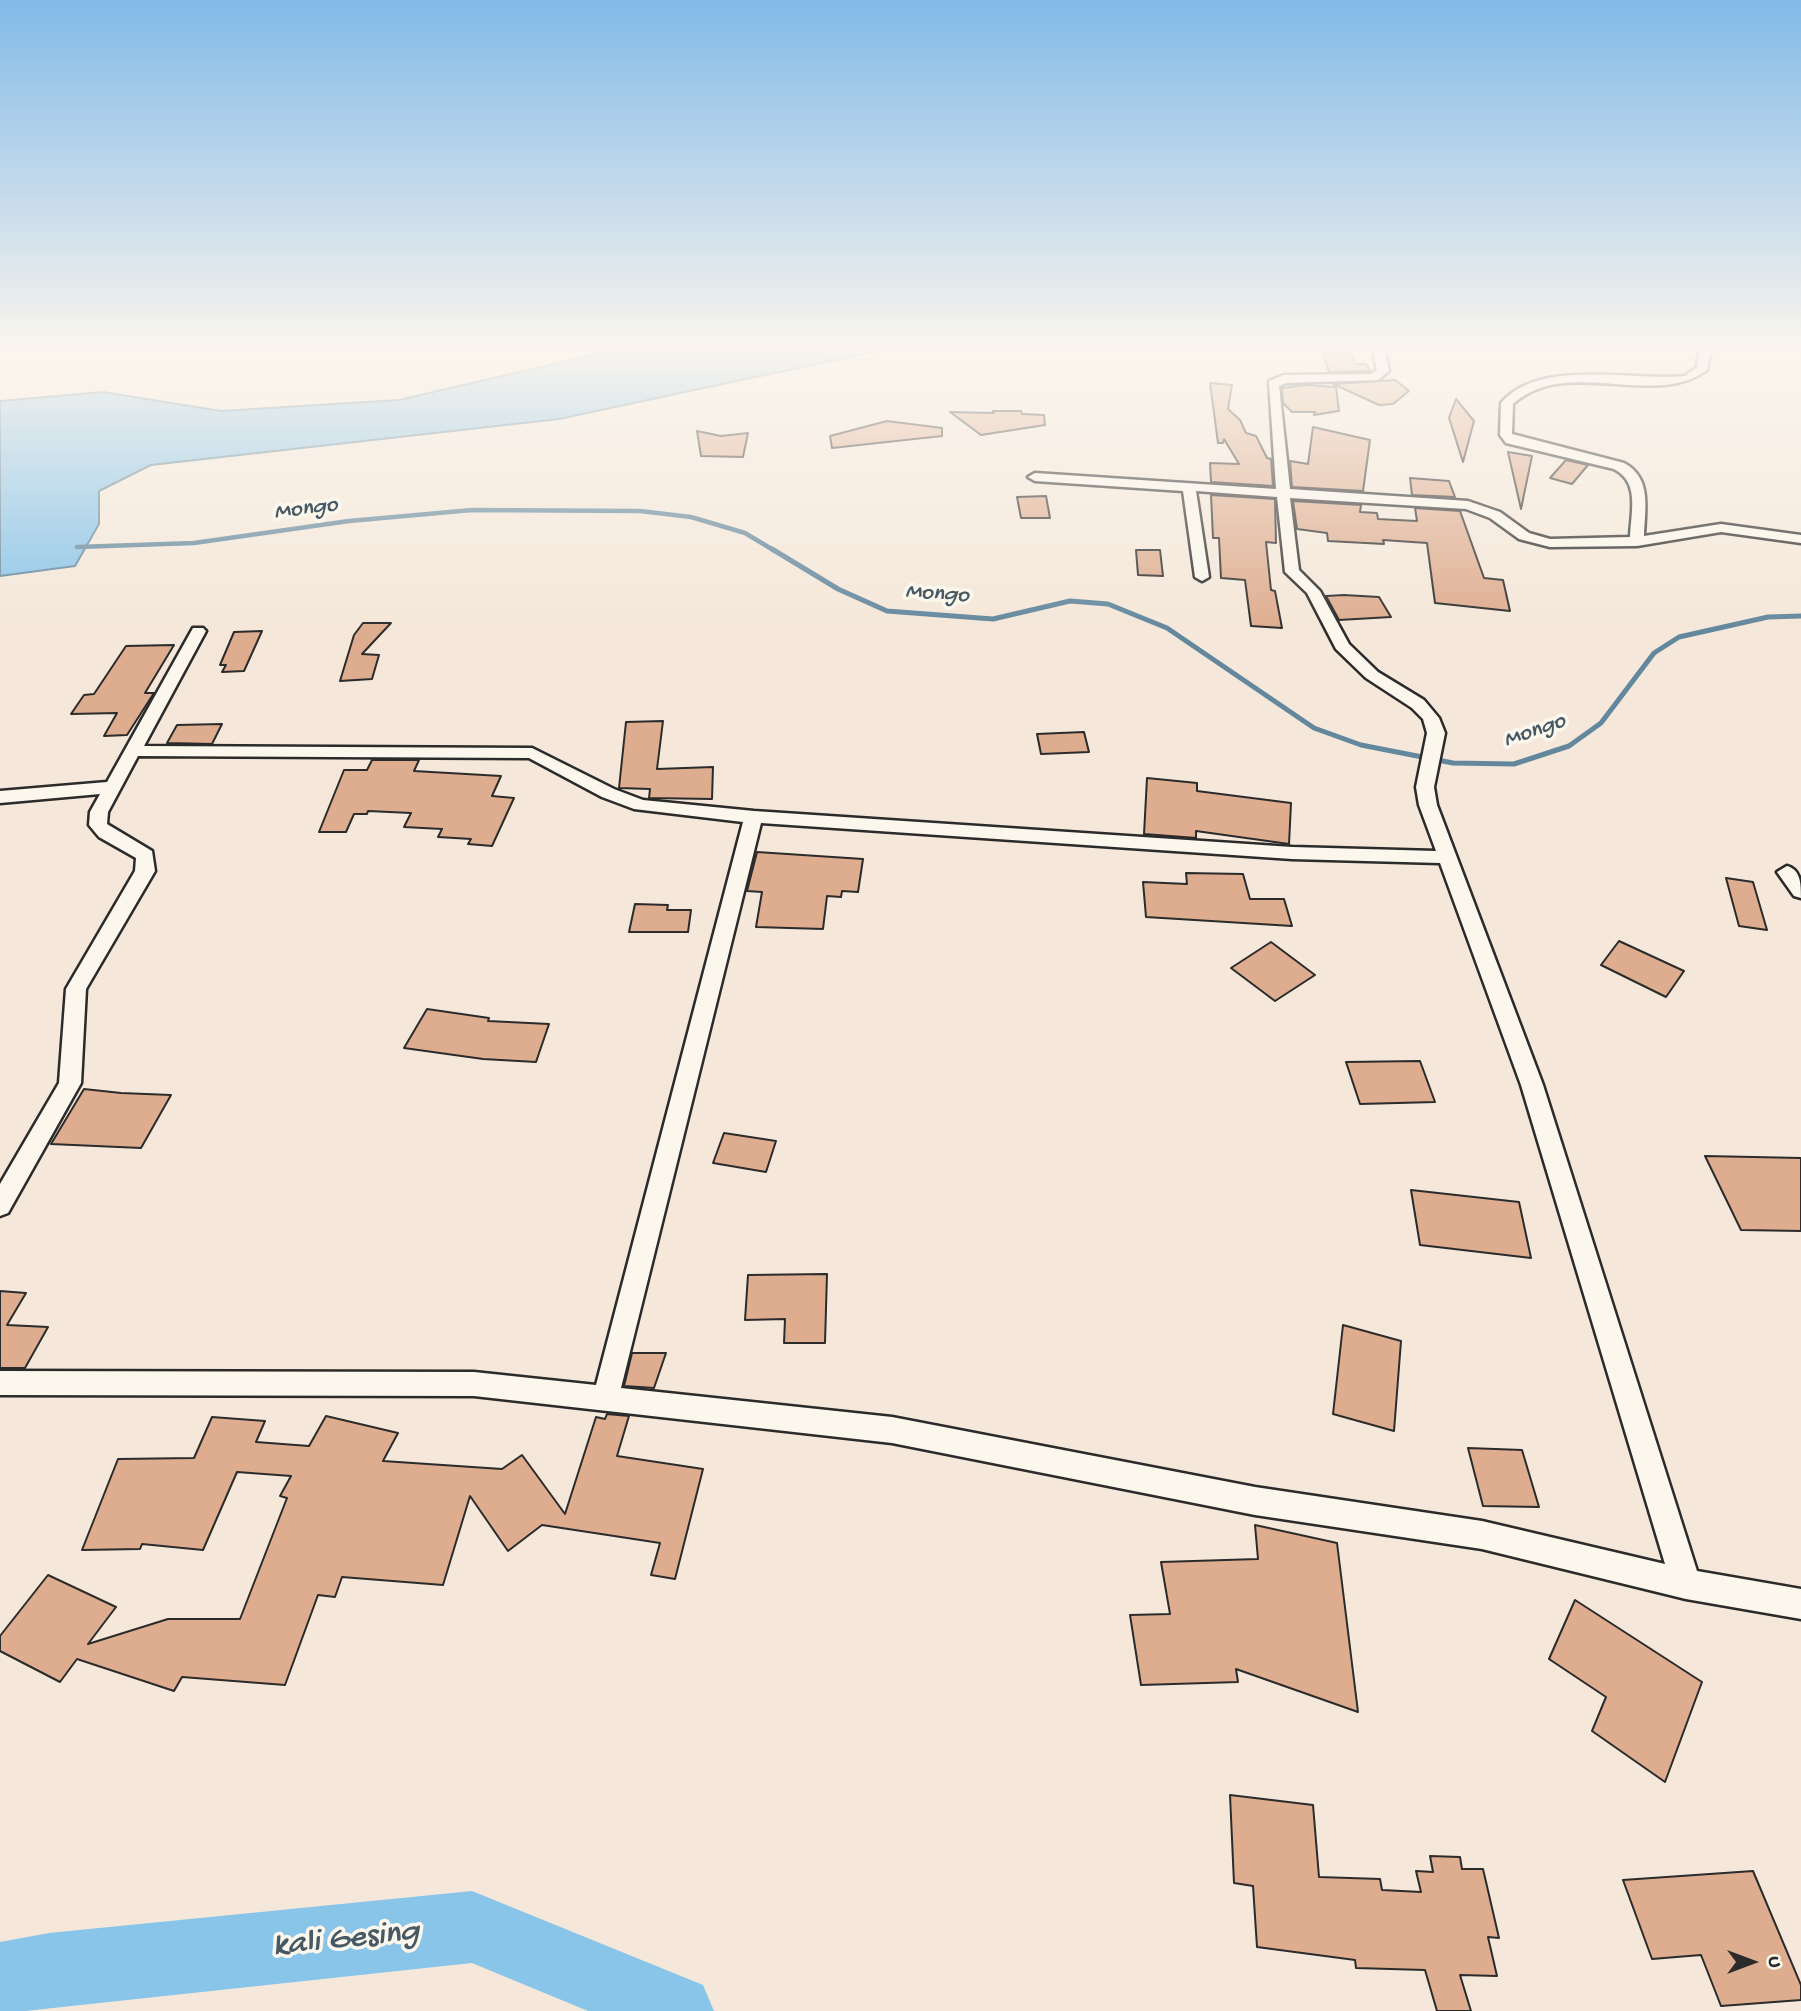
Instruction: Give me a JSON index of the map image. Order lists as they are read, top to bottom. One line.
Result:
{"water":["Mongo","kali Gesing"],"north":"right"}
